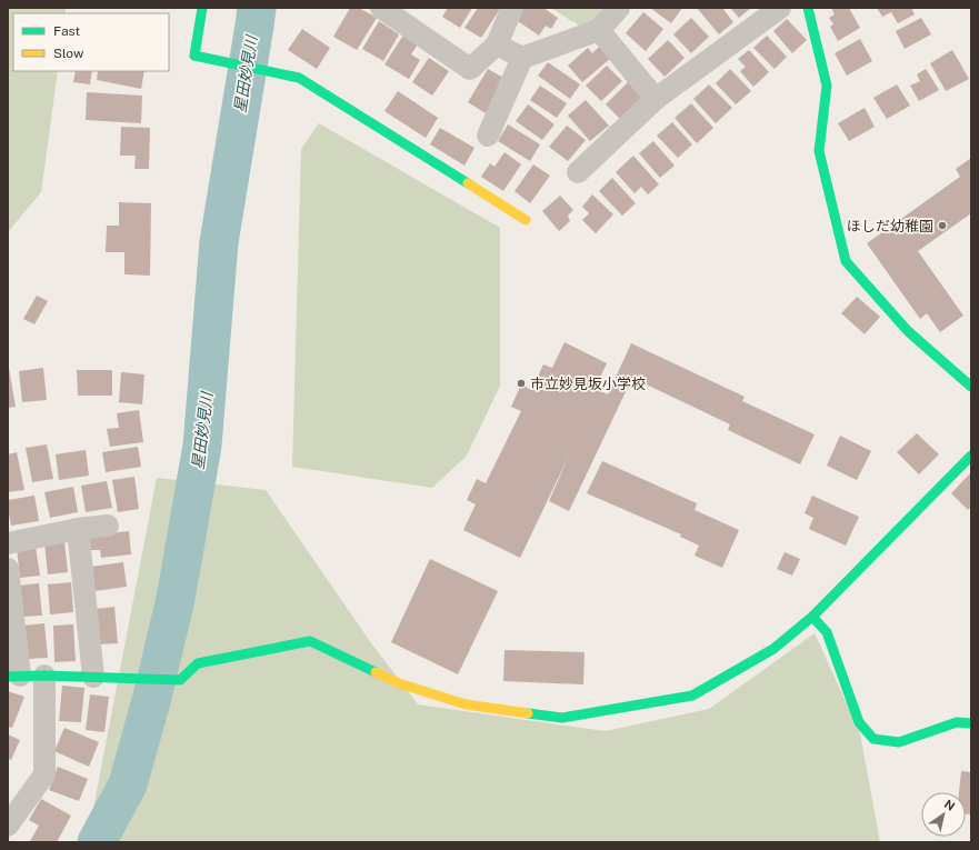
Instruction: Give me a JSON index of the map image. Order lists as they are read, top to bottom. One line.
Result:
{"water":["星田妙見川"],"places":["ほしだ幼稚園","市立妙見坂小学校"],"legend":["Fast","Slow"],"north":"top right"}
